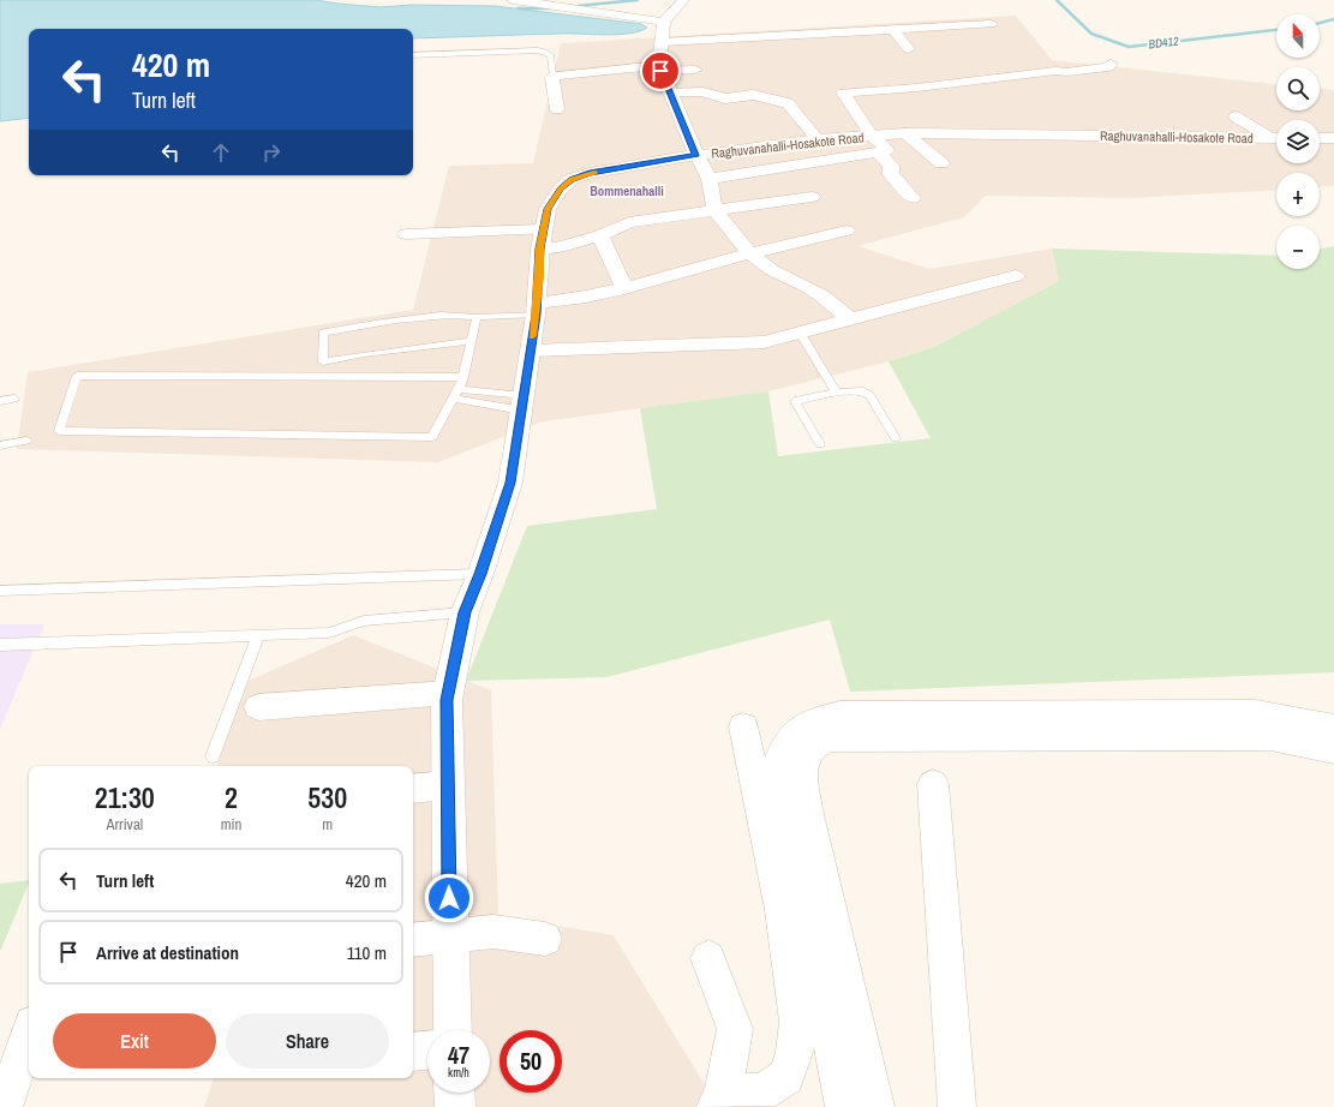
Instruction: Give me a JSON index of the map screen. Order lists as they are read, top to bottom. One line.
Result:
{"streets":{"main road":["Raghuvanahalli-Hosakote Road"]},"districts":["Bommenahalli"],"water":["BD412"],"north":"top","page":{"map_buttons":["+","−"],"turn":["420 m","Turn left"],"eta":["21:30","Arrival","2","min","530","m"],"list":[{"name":"Turn left","value":"420 m"},{"name":"Arrive at destination","value":"110 m"}],"buttons":["Exit","Share"],"speed":"47 km/h","limit":"50"}}
